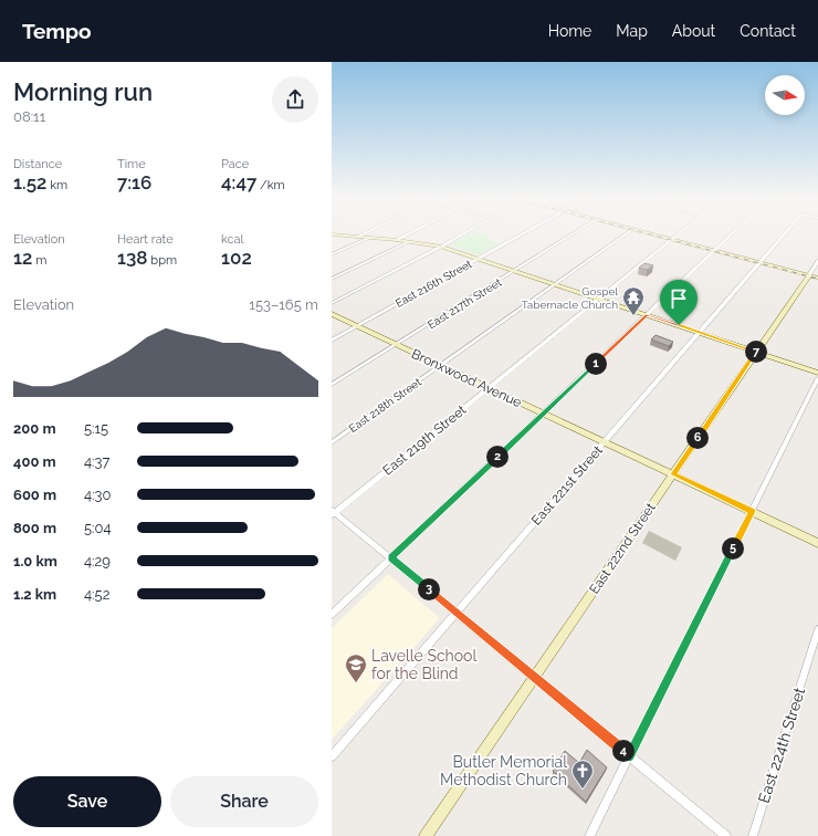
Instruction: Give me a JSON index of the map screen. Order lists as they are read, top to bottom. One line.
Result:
{"streets":{"street":["East 216th Street","East 217th Street","Bronxwood Avenue","East 218th Street","East 219th Street","East 221st Street","East 222nd Street","East 224th Street"]},"crossings":[["East 216th Street","Bronxwood Avenue"],["East 217th Street","Bronxwood Avenue"],["Bronxwood Avenue","East 218th Street"],["Bronxwood Avenue","East 219th Street"],["Bronxwood Avenue","East 221st Street"],["Bronxwood Avenue","East 222nd Street"]],"places":{"temple":["Gospel Tabernacle Church"],"school or university":["Lavelle School for the Blind"],"church":["Butler Memorial Methodist Church"]},"north":"right","page":{"header":"Tempo","nav":["Home","Map","About","Contact"],"heading":["Morning run","08:11"],"stats":[["Distance","1.52 km"],["Time","7:16"],["Pace","4:47 /km"],["Elevation","12 m"],["Heart rate","138 bpm"],["kcal","102"]],"chart":["Elevation","153–165 m"],"pins":["7","1","6","2","5","3","4"],"list":[{"name":"200 m","note":"5:15"},{"name":"400 m","note":"4:37"},{"name":"600 m","note":"4:30"},{"name":"800 m","note":"5:04"},{"name":"1.0 km","note":"4:29"},{"name":"1.2 km","note":"4:52"}],"buttons":["Save","Share"]}}
